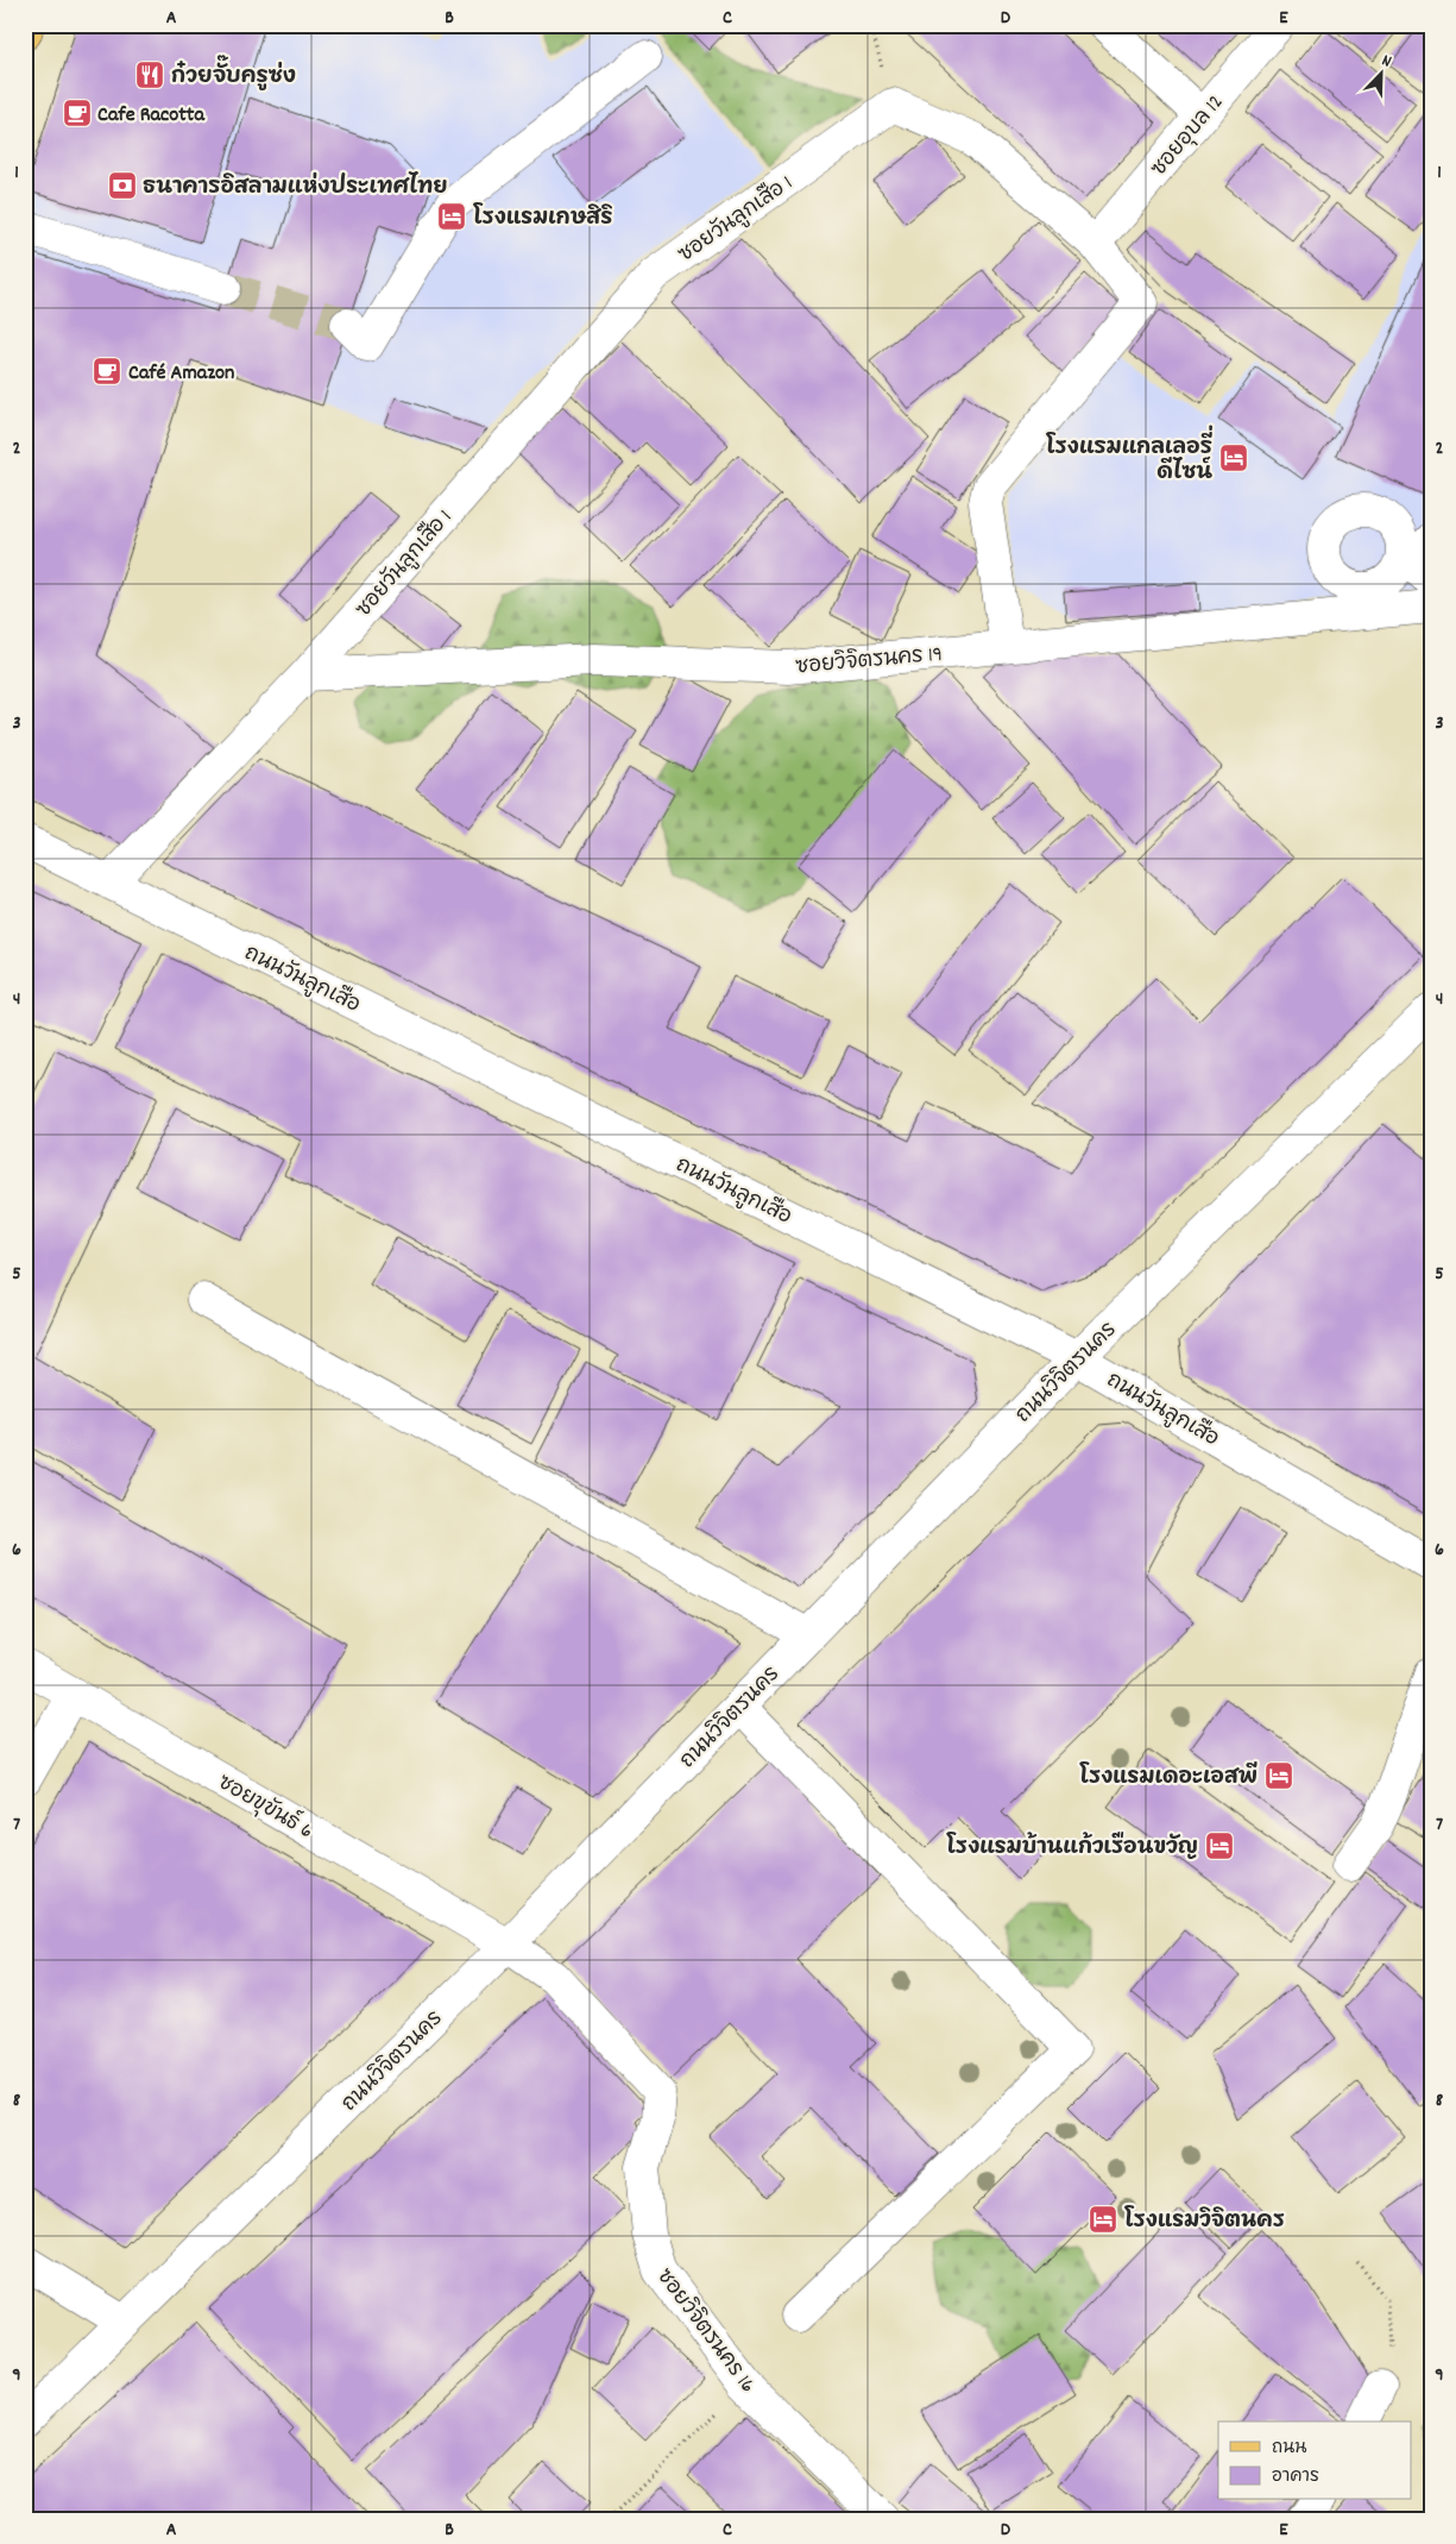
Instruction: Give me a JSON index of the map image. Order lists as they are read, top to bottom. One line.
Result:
{"streets":{"street":["ซอยอุบล 12","ซอยวันลูกเสือ 1","ซอยวิจิตรนคร 19","ถนนวันลูกเสือ","ถนนวิจิตรนคร","ซอยขุขันธ์ 6","ซอยวิจิตรนคร 16"]},"crossings":[["ซอยอุบล 12","ซอยวันลูกเสือ 1"],["ซอยวันลูกเสือ 1","ซอยวิจิตรนคร 19"],["ซอยวันลูกเสือ 1","ถนนวันลูกเสือ"],["ถนนวันลูกเสือ","ถนนวิจิตรนคร"],["ถนนวิจิตรนคร","ซอยขุขันธ์ 6"],["ถนนวิจิตรนคร","ซอยวิจิตรนคร 16"],["ซอยขุขันธ์ 6","ซอยวิจิตรนคร 16"]],"places":{"restaurant":["ก๋วยจั๊บครูซ่ง"],"cafe":["Cafe Racotta","Café Amazon"],"bank":["ธนาคารอิสลามแห่งประเทศไทย"],"hotel":["โรงแรมเกษสิริ","โรงแรมแกลเลอรี่ ดีไซน์","โรงแรมเดอะเอสพี","โรงแรมบ้านแก้วเรือนขวัญ","โรงแรมวิจิตนคร"]},"legend":["ถนน","อาคาร"],"north":"top right","grid":{"columns":["A","B","C","D","E"],"rows":["1","2","3","4","5","6","7","8","9"]}}
